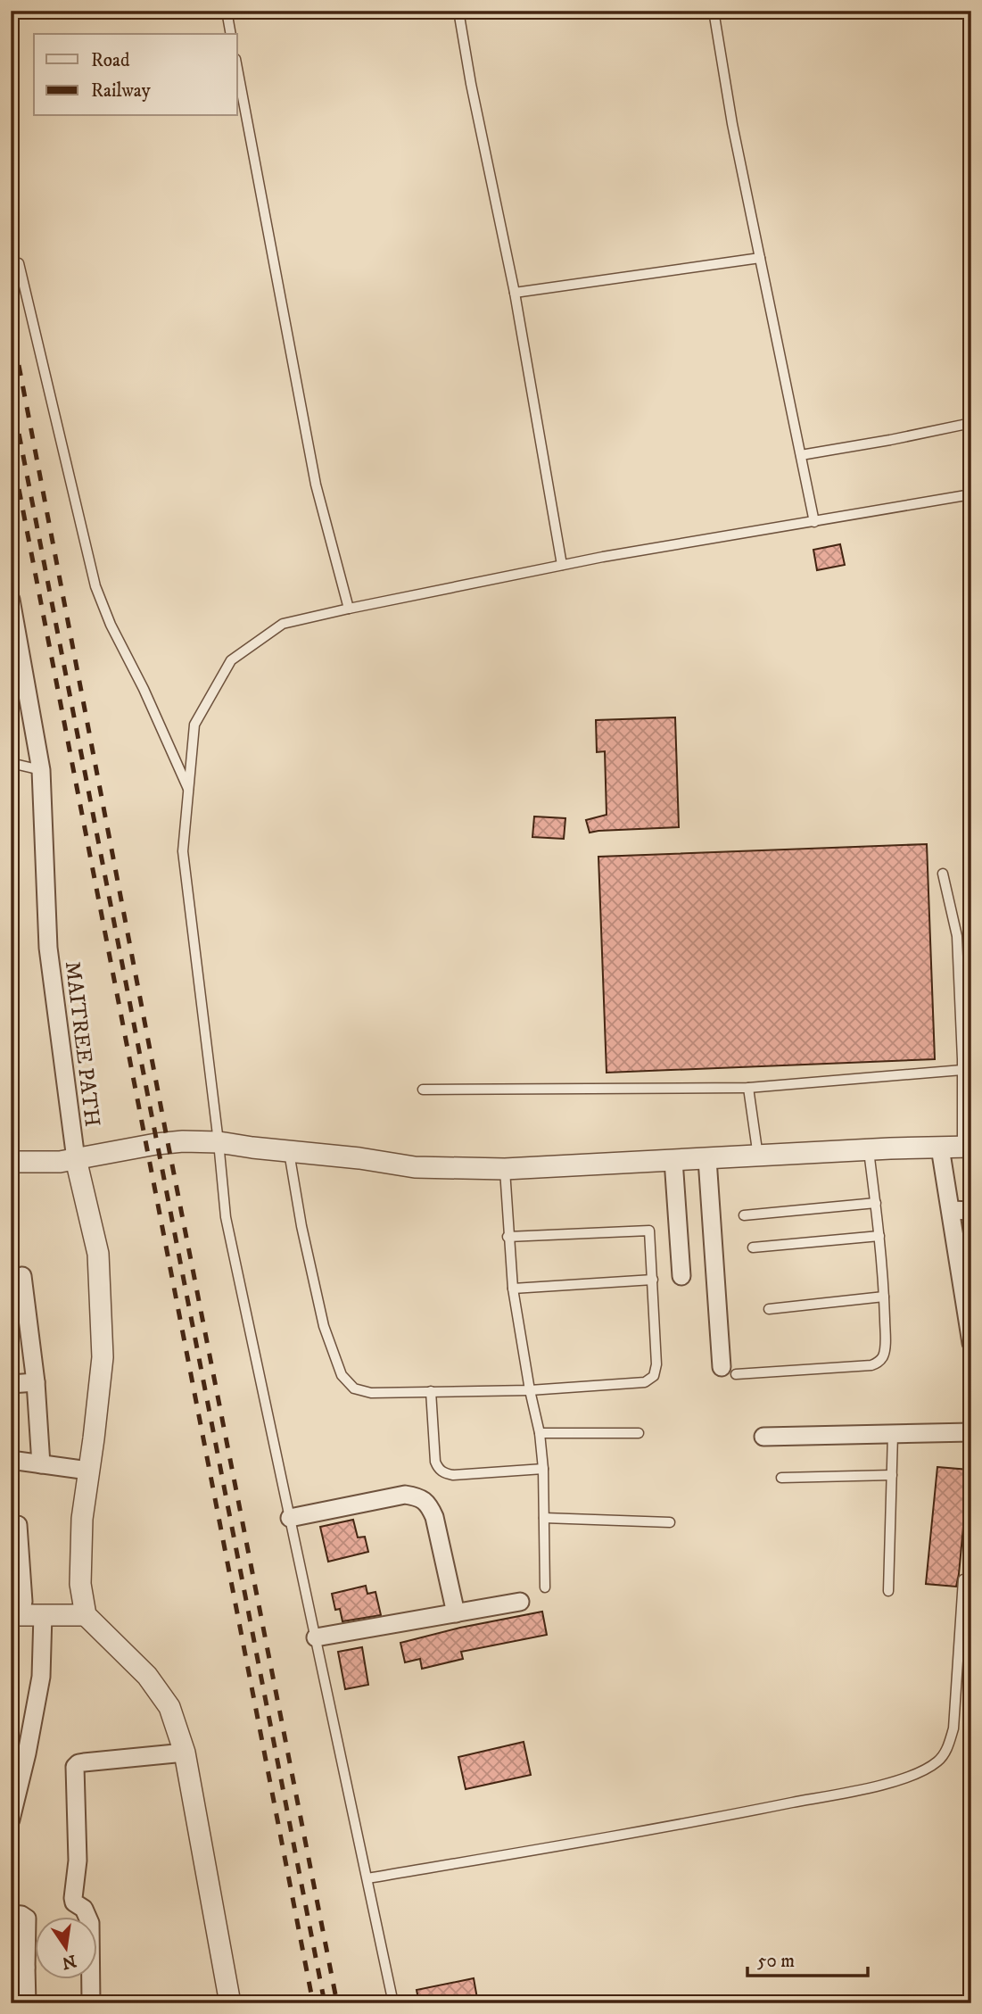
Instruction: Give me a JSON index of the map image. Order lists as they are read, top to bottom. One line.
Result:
{"streets":{"street":["MAITREE PATH"]},"legend":["Road","Railway"],"scale_bar":"50 m","north":"bottom"}
